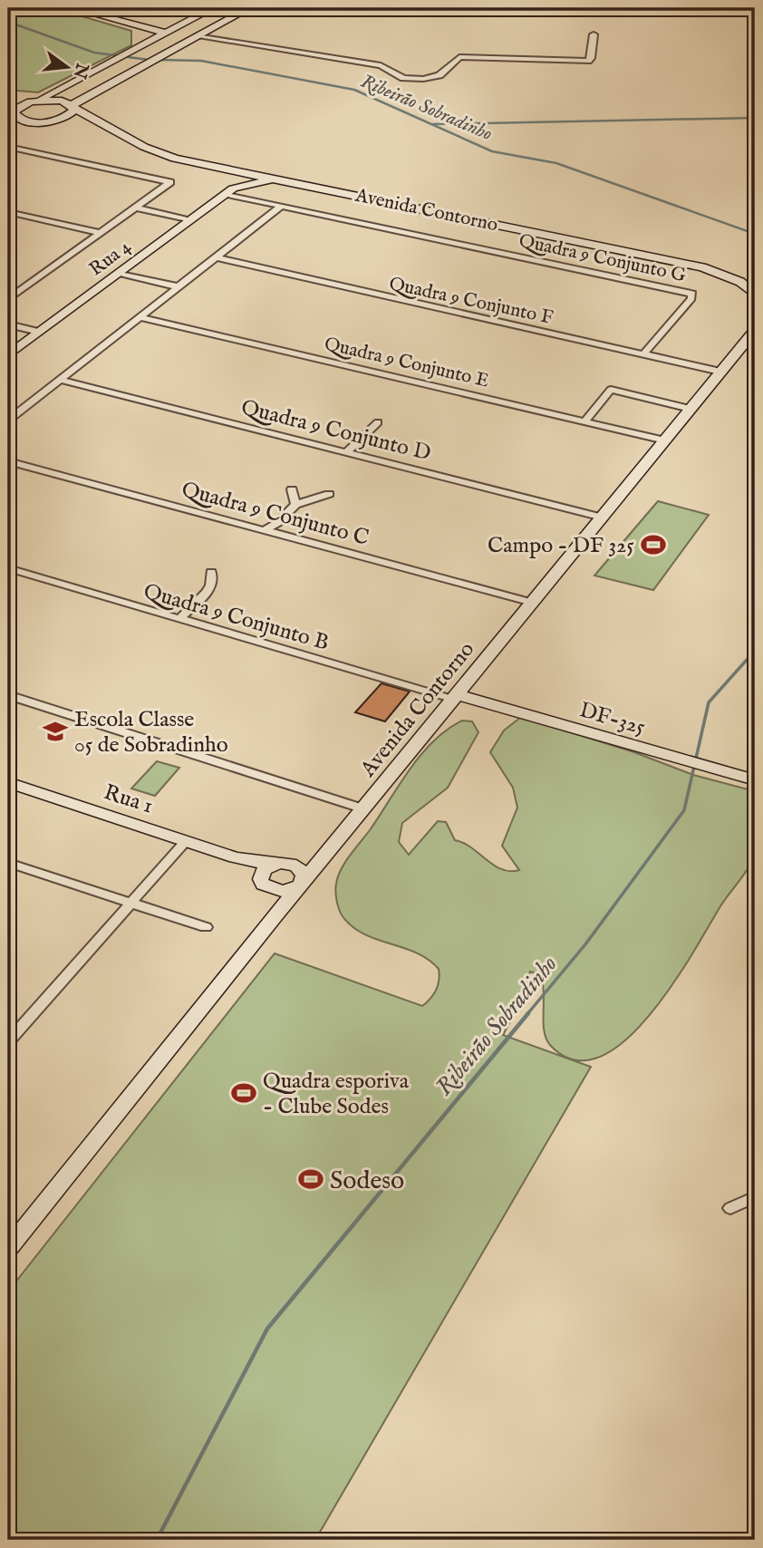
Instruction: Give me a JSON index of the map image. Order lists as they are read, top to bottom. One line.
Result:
{"streets":{"main road":["Avenida Contorno","Rua 4","DF-325","Rua 1"],"street":["Quadra 9 Conjunto G","Quadra 9 Conjunto F","Quadra 9 Conjunto E","Quadra 9 Conjunto D","Quadra 9 Conjunto C","Quadra 9 Conjunto B"]},"crossings":[["Avenida Contorno","Rua 4"],["Avenida Contorno","Quadra 9 Conjunto F"],["Avenida Contorno","Quadra 9 Conjunto E"],["Avenida Contorno","Quadra 9 Conjunto D"],["Avenida Contorno","Quadra 9 Conjunto C"],["Avenida Contorno","Quadra 9 Conjunto B"],["Avenida Contorno","DF-325"],["Quadra 9 Conjunto G","Quadra 9 Conjunto F"],["Quadra 9 Conjunto B","DF-325"]],"water":["Ribeirão Sobradinho"],"places":{"sports":["Campo - DF 325","Quadra esporiva - Clube Sodes","Sodeso"],"school or university":["Escola Classe 05 de Sobradinho"]},"north":"right"}
